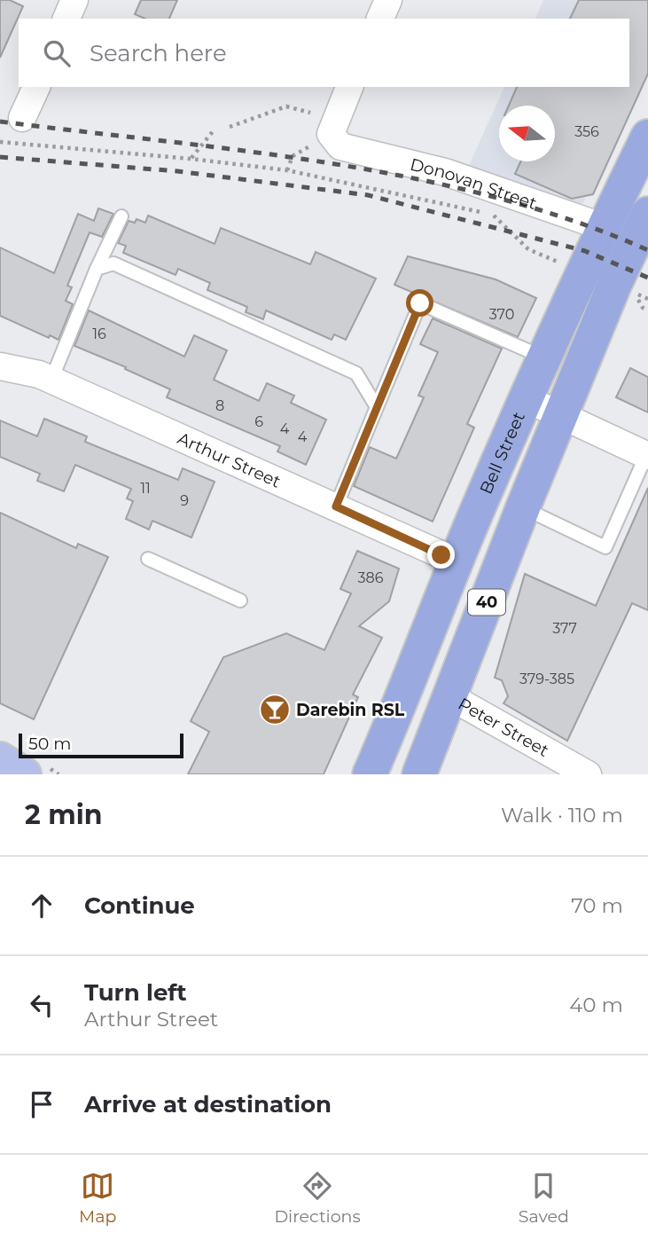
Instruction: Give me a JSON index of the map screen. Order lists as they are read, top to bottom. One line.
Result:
{"streets":{"highway":["Bell Street","40"],"street":["Donovan Street","Arthur Street","Peter Street"]},"crossings":[["Donovan Street","Bell Street"],["Bell Street","Arthur Street"],["40","Peter Street"]],"places":{"bar":["Darebin RSL"]},"house_numbers":["356","370","16","8","6","4","4","11","9","386","377","379-385"],"scale_bar":"50 m","north":"left","page":{"search":"Search here","scale":"50 m","heading":["2 min","Walk · 110 m"],"list":[["Continue","70 m"],["Turn left","Arthur Street","40 m"],"Arrive at destination"],"nav":["Map","Directions","Saved"]}}
